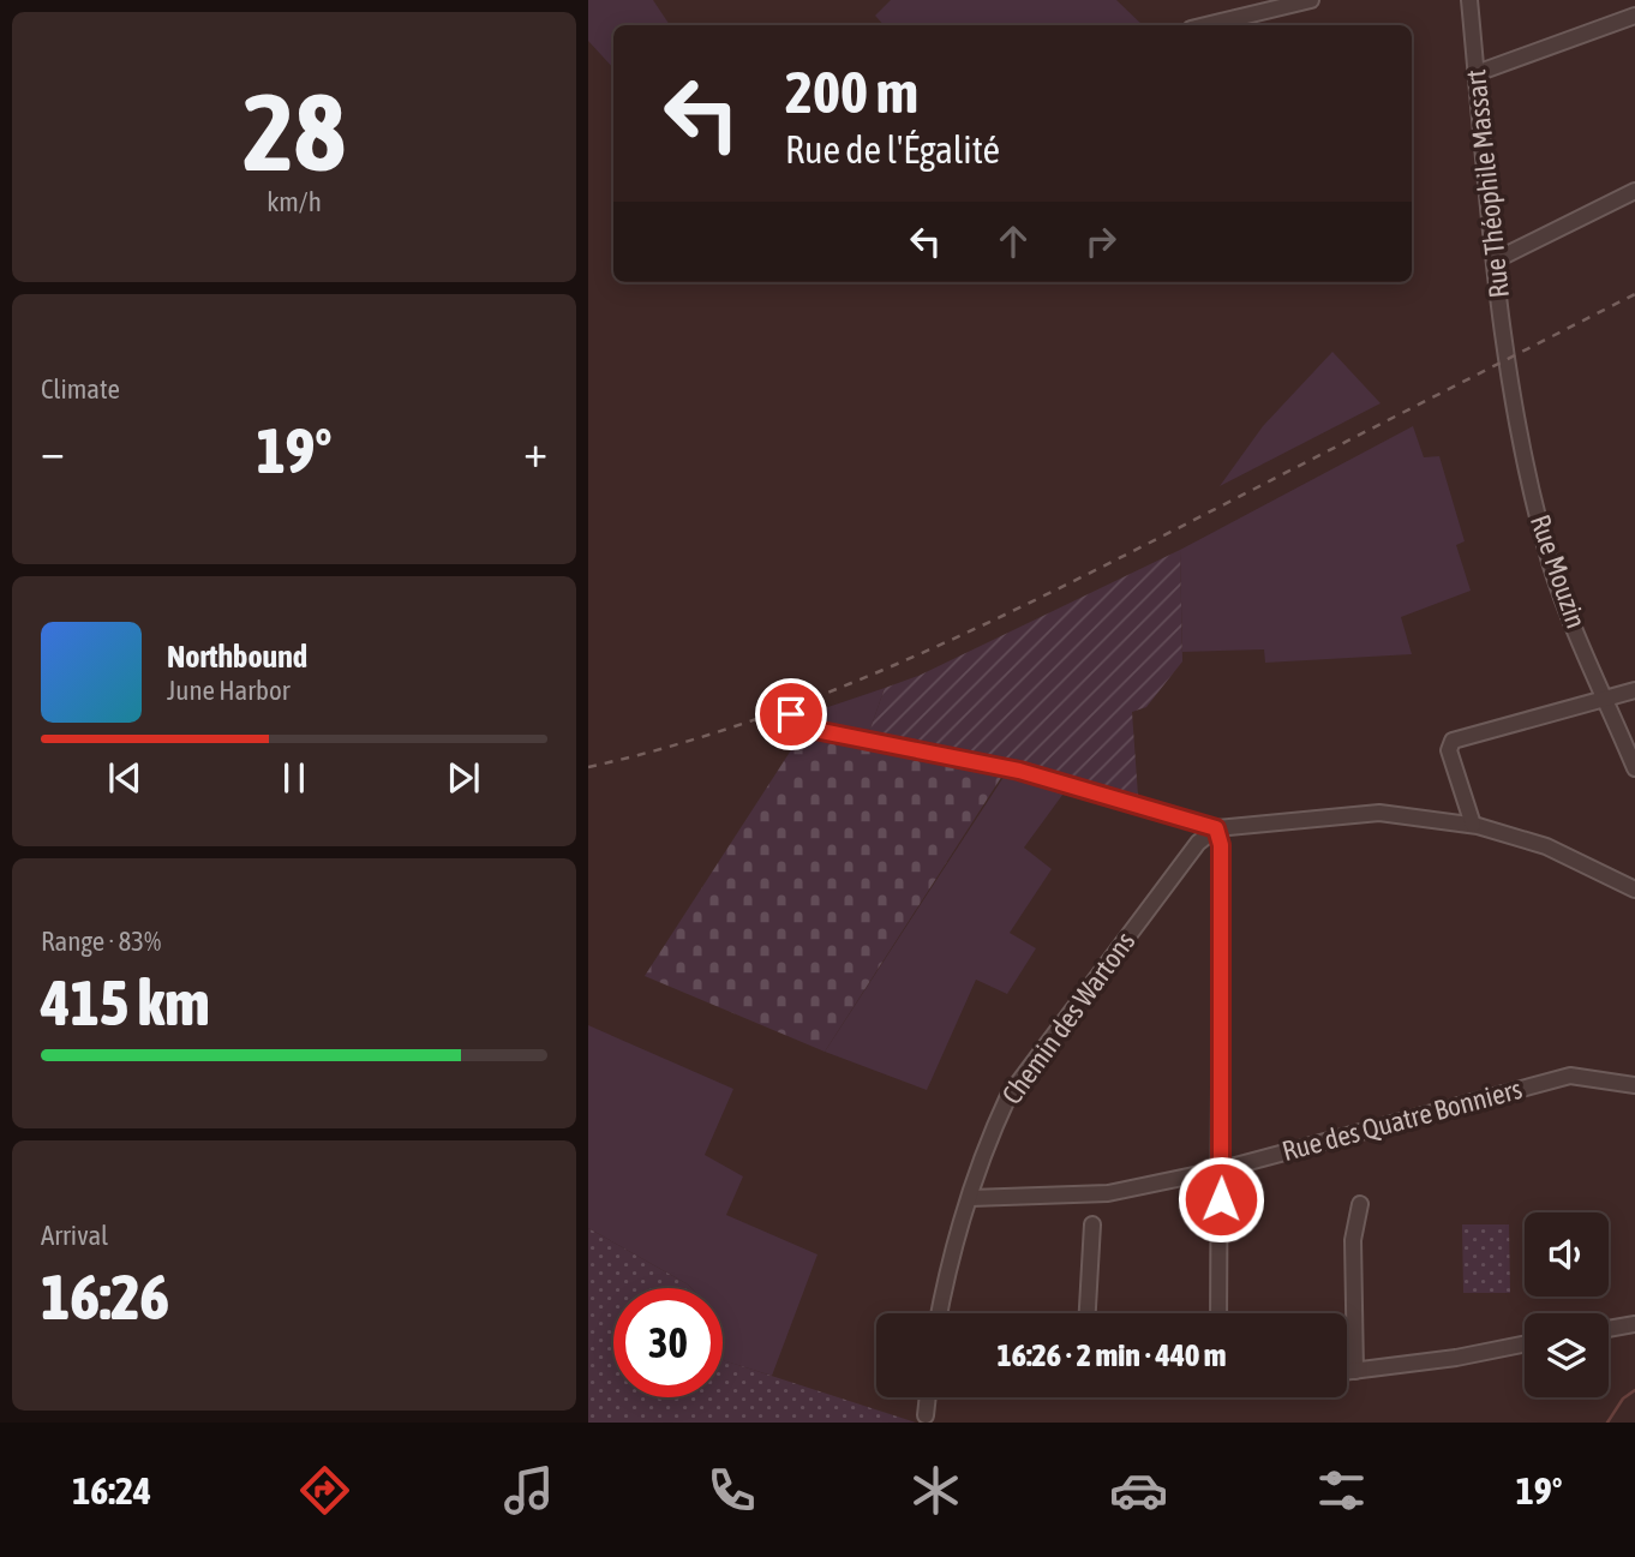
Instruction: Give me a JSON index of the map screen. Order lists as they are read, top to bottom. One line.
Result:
{"streets":{"street":["Rue Théophile Massart","Rue Mouzin","Chemin des Wartons","Rue des Quatre Bonniers"]},"crossings":[["Rue Théophile Massart","Rue Mouzin"],["Chemin des Wartons","Rue des Quatre Bonniers"]],"page":{"tile":[["28","km/h"],"Climate",["Range · 83%","415 km"],["Arrival","16:26"]],"turn":["200 m","Rue de l'Égalité"],"heat":["−","19°","+"],"song":["Northbound","June Harbor"],"limit":"30","trip":"16:26 · 2 min · 440 m","tabs":["16:24","19°"]}}
